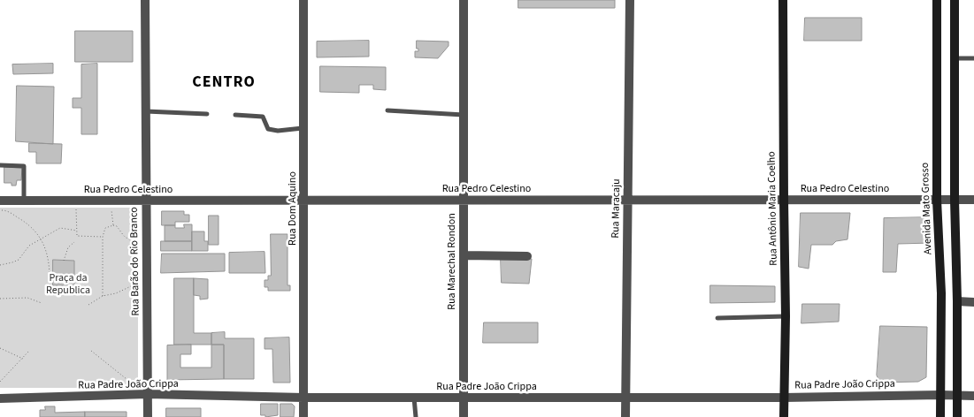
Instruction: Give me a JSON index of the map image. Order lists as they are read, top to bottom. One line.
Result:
{"streets":{"main road":["Rua Antônio Maria Coelho","Avenida Mato Grosso"],"street":["Rua Pedro Celestino","Rua Dom Aquino","Rua Maracaju","Rua Barão do Rio Branco","Rua Marechal Rondon","Rua Padre João Crippa"]},"crossings":[["Rua Pedro Celestino","Rua Dom Aquino"],["Rua Pedro Celestino","Rua Maracaju"],["Rua Pedro Celestino","Rua Antônio Maria Coelho"],["Rua Pedro Celestino","Avenida Mato Grosso"],["Rua Pedro Celestino","Rua Barão do Rio Branco"],["Rua Pedro Celestino","Rua Marechal Rondon"],["Rua Dom Aquino","Rua Padre João Crippa"],["Rua Maracaju","Rua Padre João Crippa"],["Rua Antônio Maria Coelho","Rua Padre João Crippa"],["Avenida Mato Grosso","Rua Padre João Crippa"],["Rua Barão do Rio Branco","Rua Padre João Crippa"],["Rua Marechal Rondon","Rua Padre João Crippa"]],"districts":["CENTRO"],"parks":["Praça da Republica"]}
